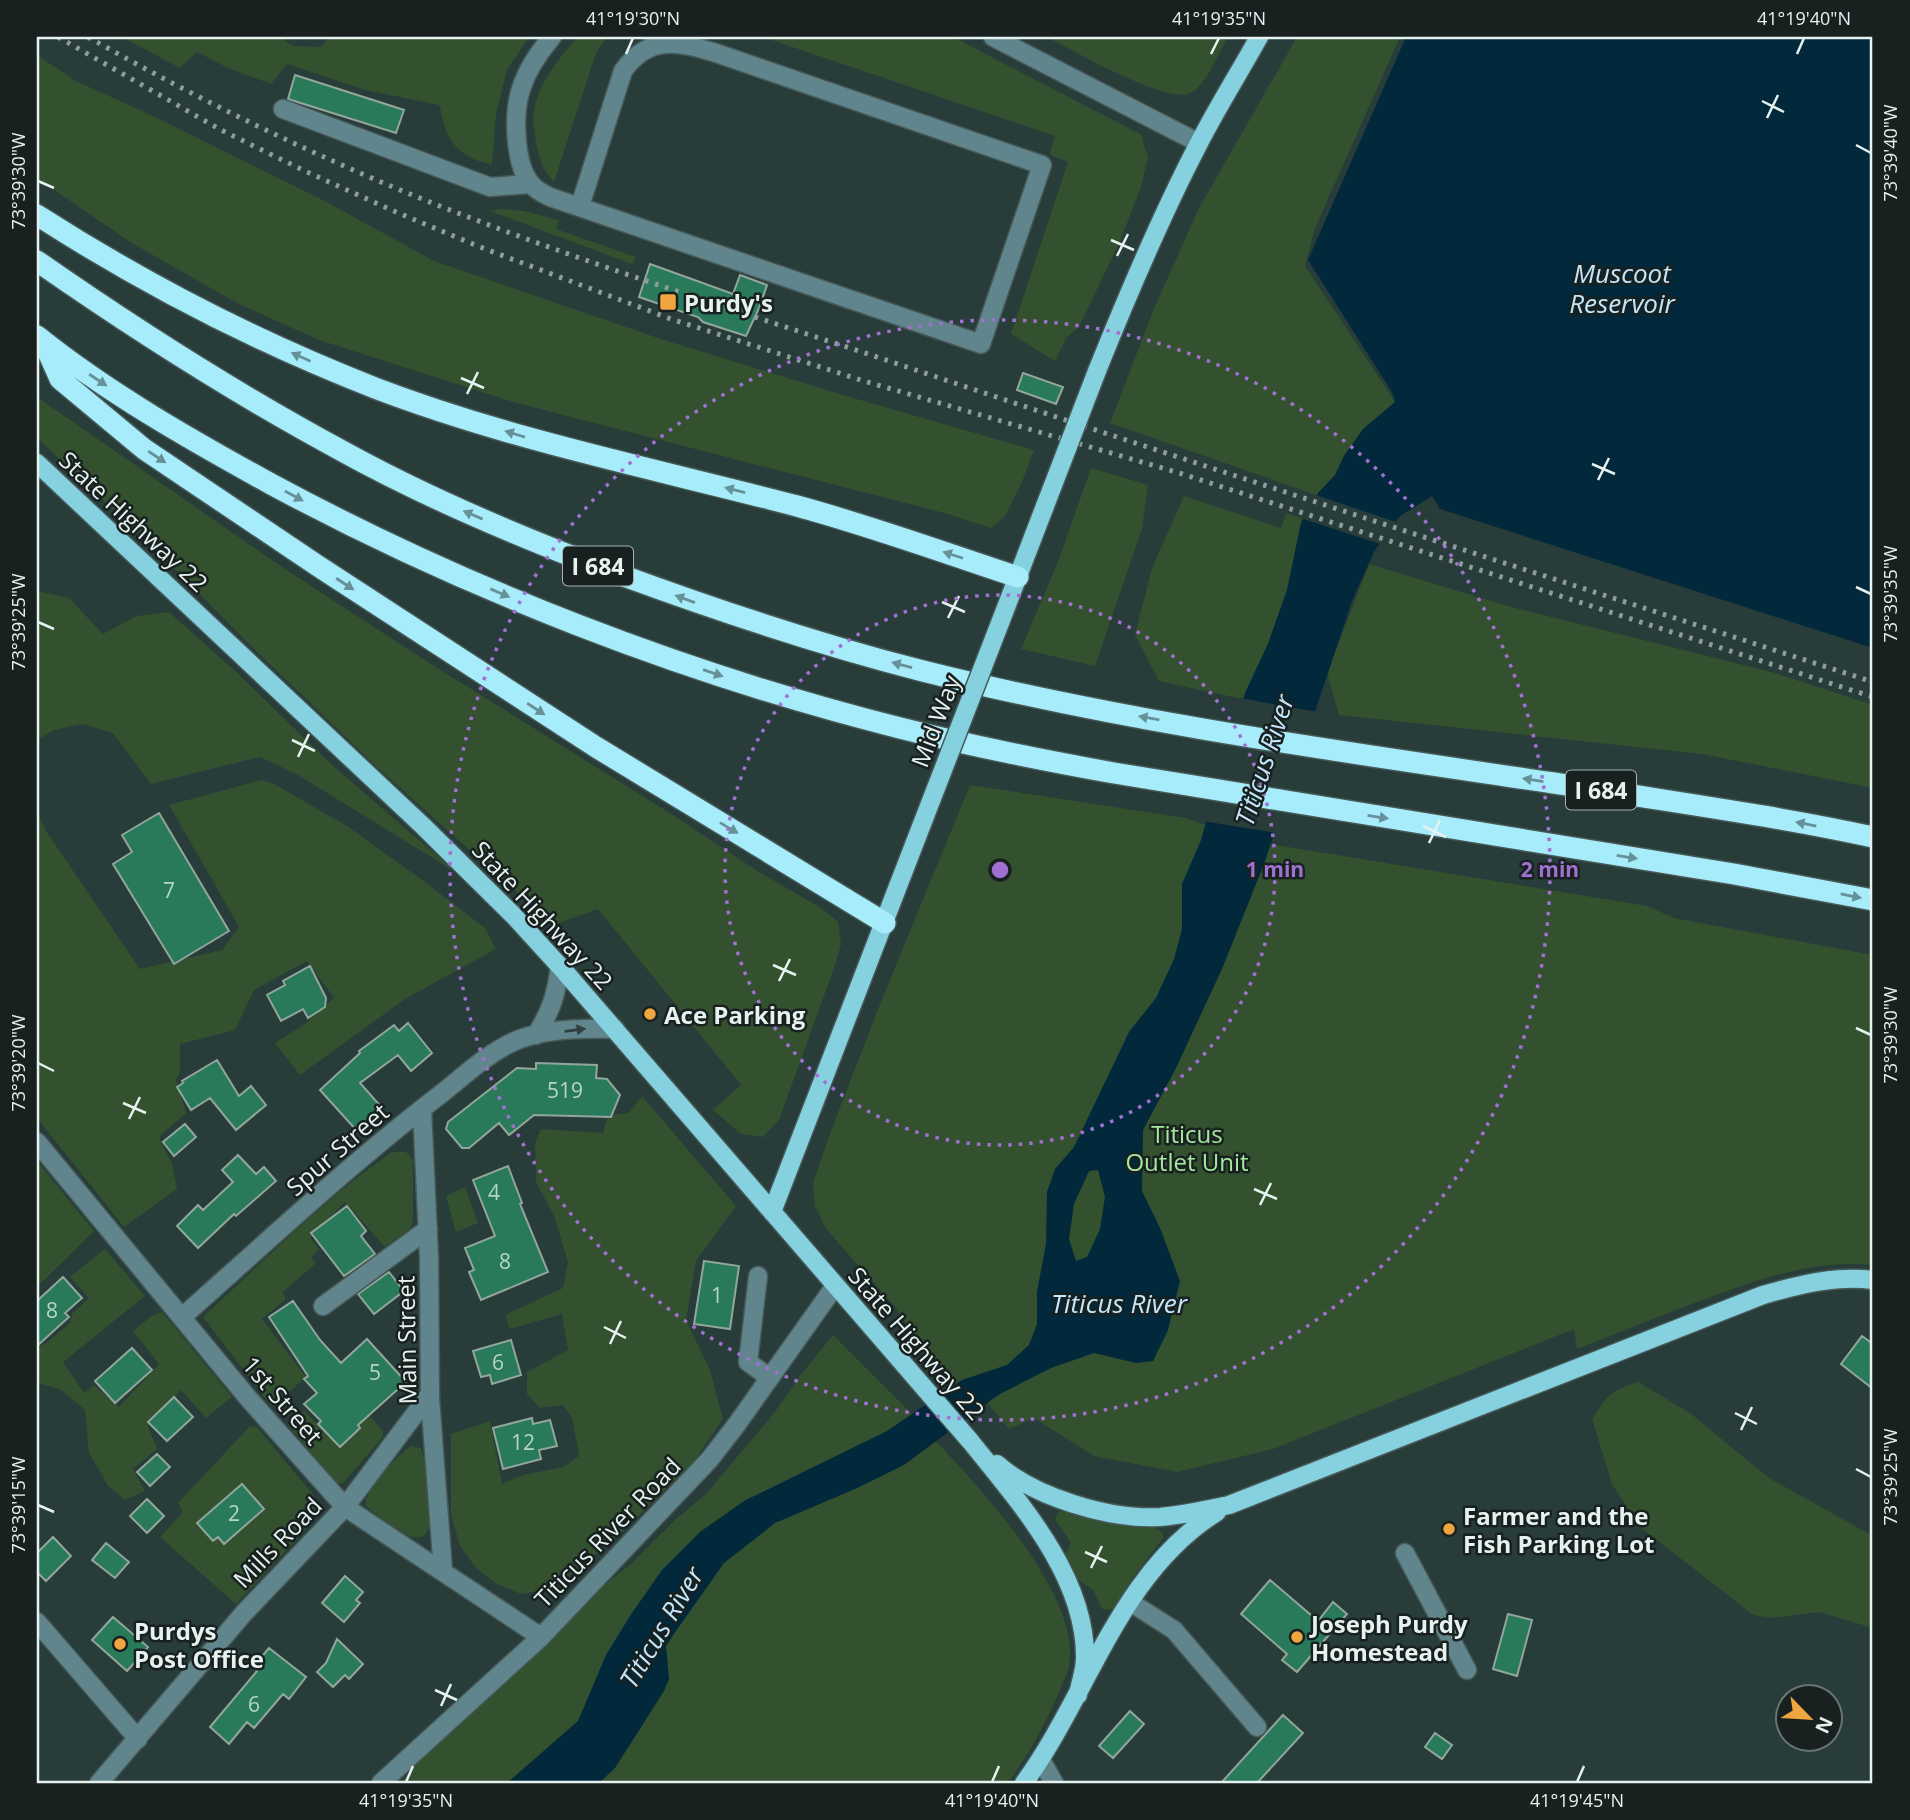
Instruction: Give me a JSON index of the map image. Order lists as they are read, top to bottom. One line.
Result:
{"streets":{"highway":["I 684"],"main road":["State Highway 22","Mid Way"],"street":["Spur Street","Main Street","1st Street","Titicus River Road","Mills Road"]},"crossings":[["State Highway 22","Mid Way"],["State Highway 22","Spur Street"],["State Highway 22","Titicus River Road"],["Spur Street","Main Street"],["Spur Street","1st Street"],["Main Street","1st Street"],["Main Street","Mills Road"],["1st Street","Titicus River Road"],["1st Street","Mills Road"]],"water":["Muscoot Reservoir","Titicus River"],"parks":["Titicus Outlet Unit"],"places":{"transit":["Purdy's"],"other":["Ace Parking","Farmer and the Fish Parking Lot","Joseph Purdy Homestead","Purdys Post Office"]},"house_numbers":["7","519","4","8","1","8","6","5","12","2","6"],"north":"bottom right","coordinates":["41°19'30\"N","41°19'35\"N","41°19'40\"N","73°39'40\"W","73°39'30\"W","73°39'35\"W","73°39'25\"W","73°39'20\"W","73°39'15\"W","41°19'45\"N"],"rings":["1 min","2 min"]}
